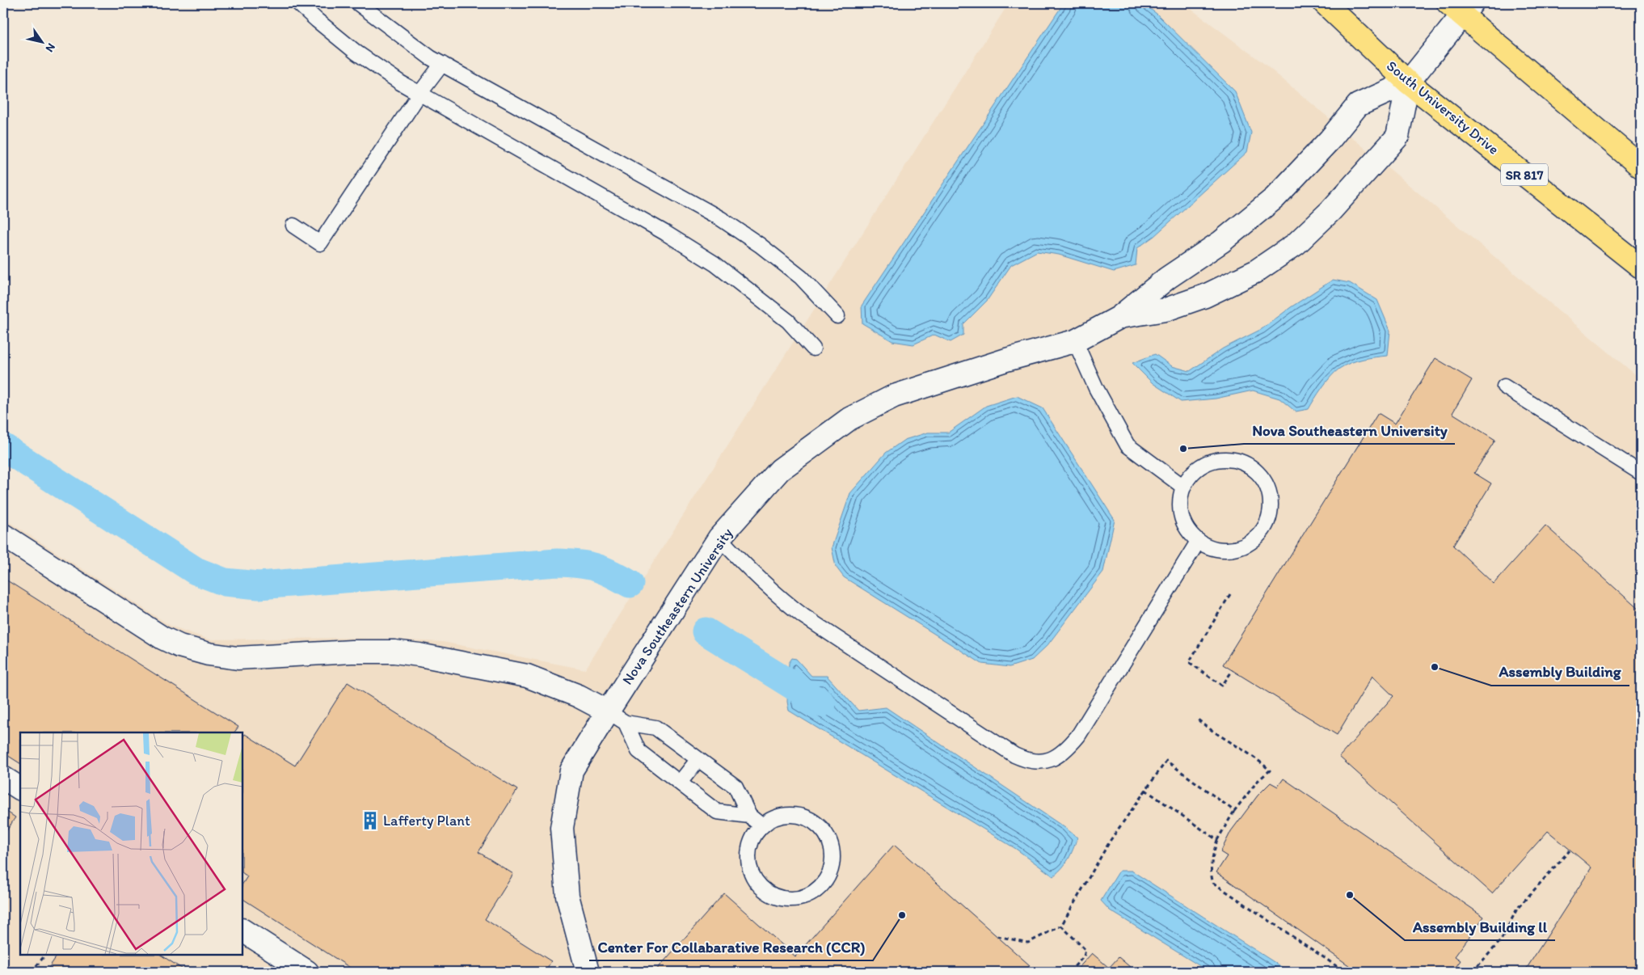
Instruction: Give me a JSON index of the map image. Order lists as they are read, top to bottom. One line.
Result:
{"streets":{"main road":["South University Drive","SR 817"],"street":["Nova Southeastern University"]},"crossings":[["South University Drive","Nova Southeastern University"]],"places":{"other":["Nova Southeastern University","Assembly Building","Assembly Building ll","Center For Collabarative Research (CCR)"],"building":["Lafferty Plant"]},"north":"bottom right"}
